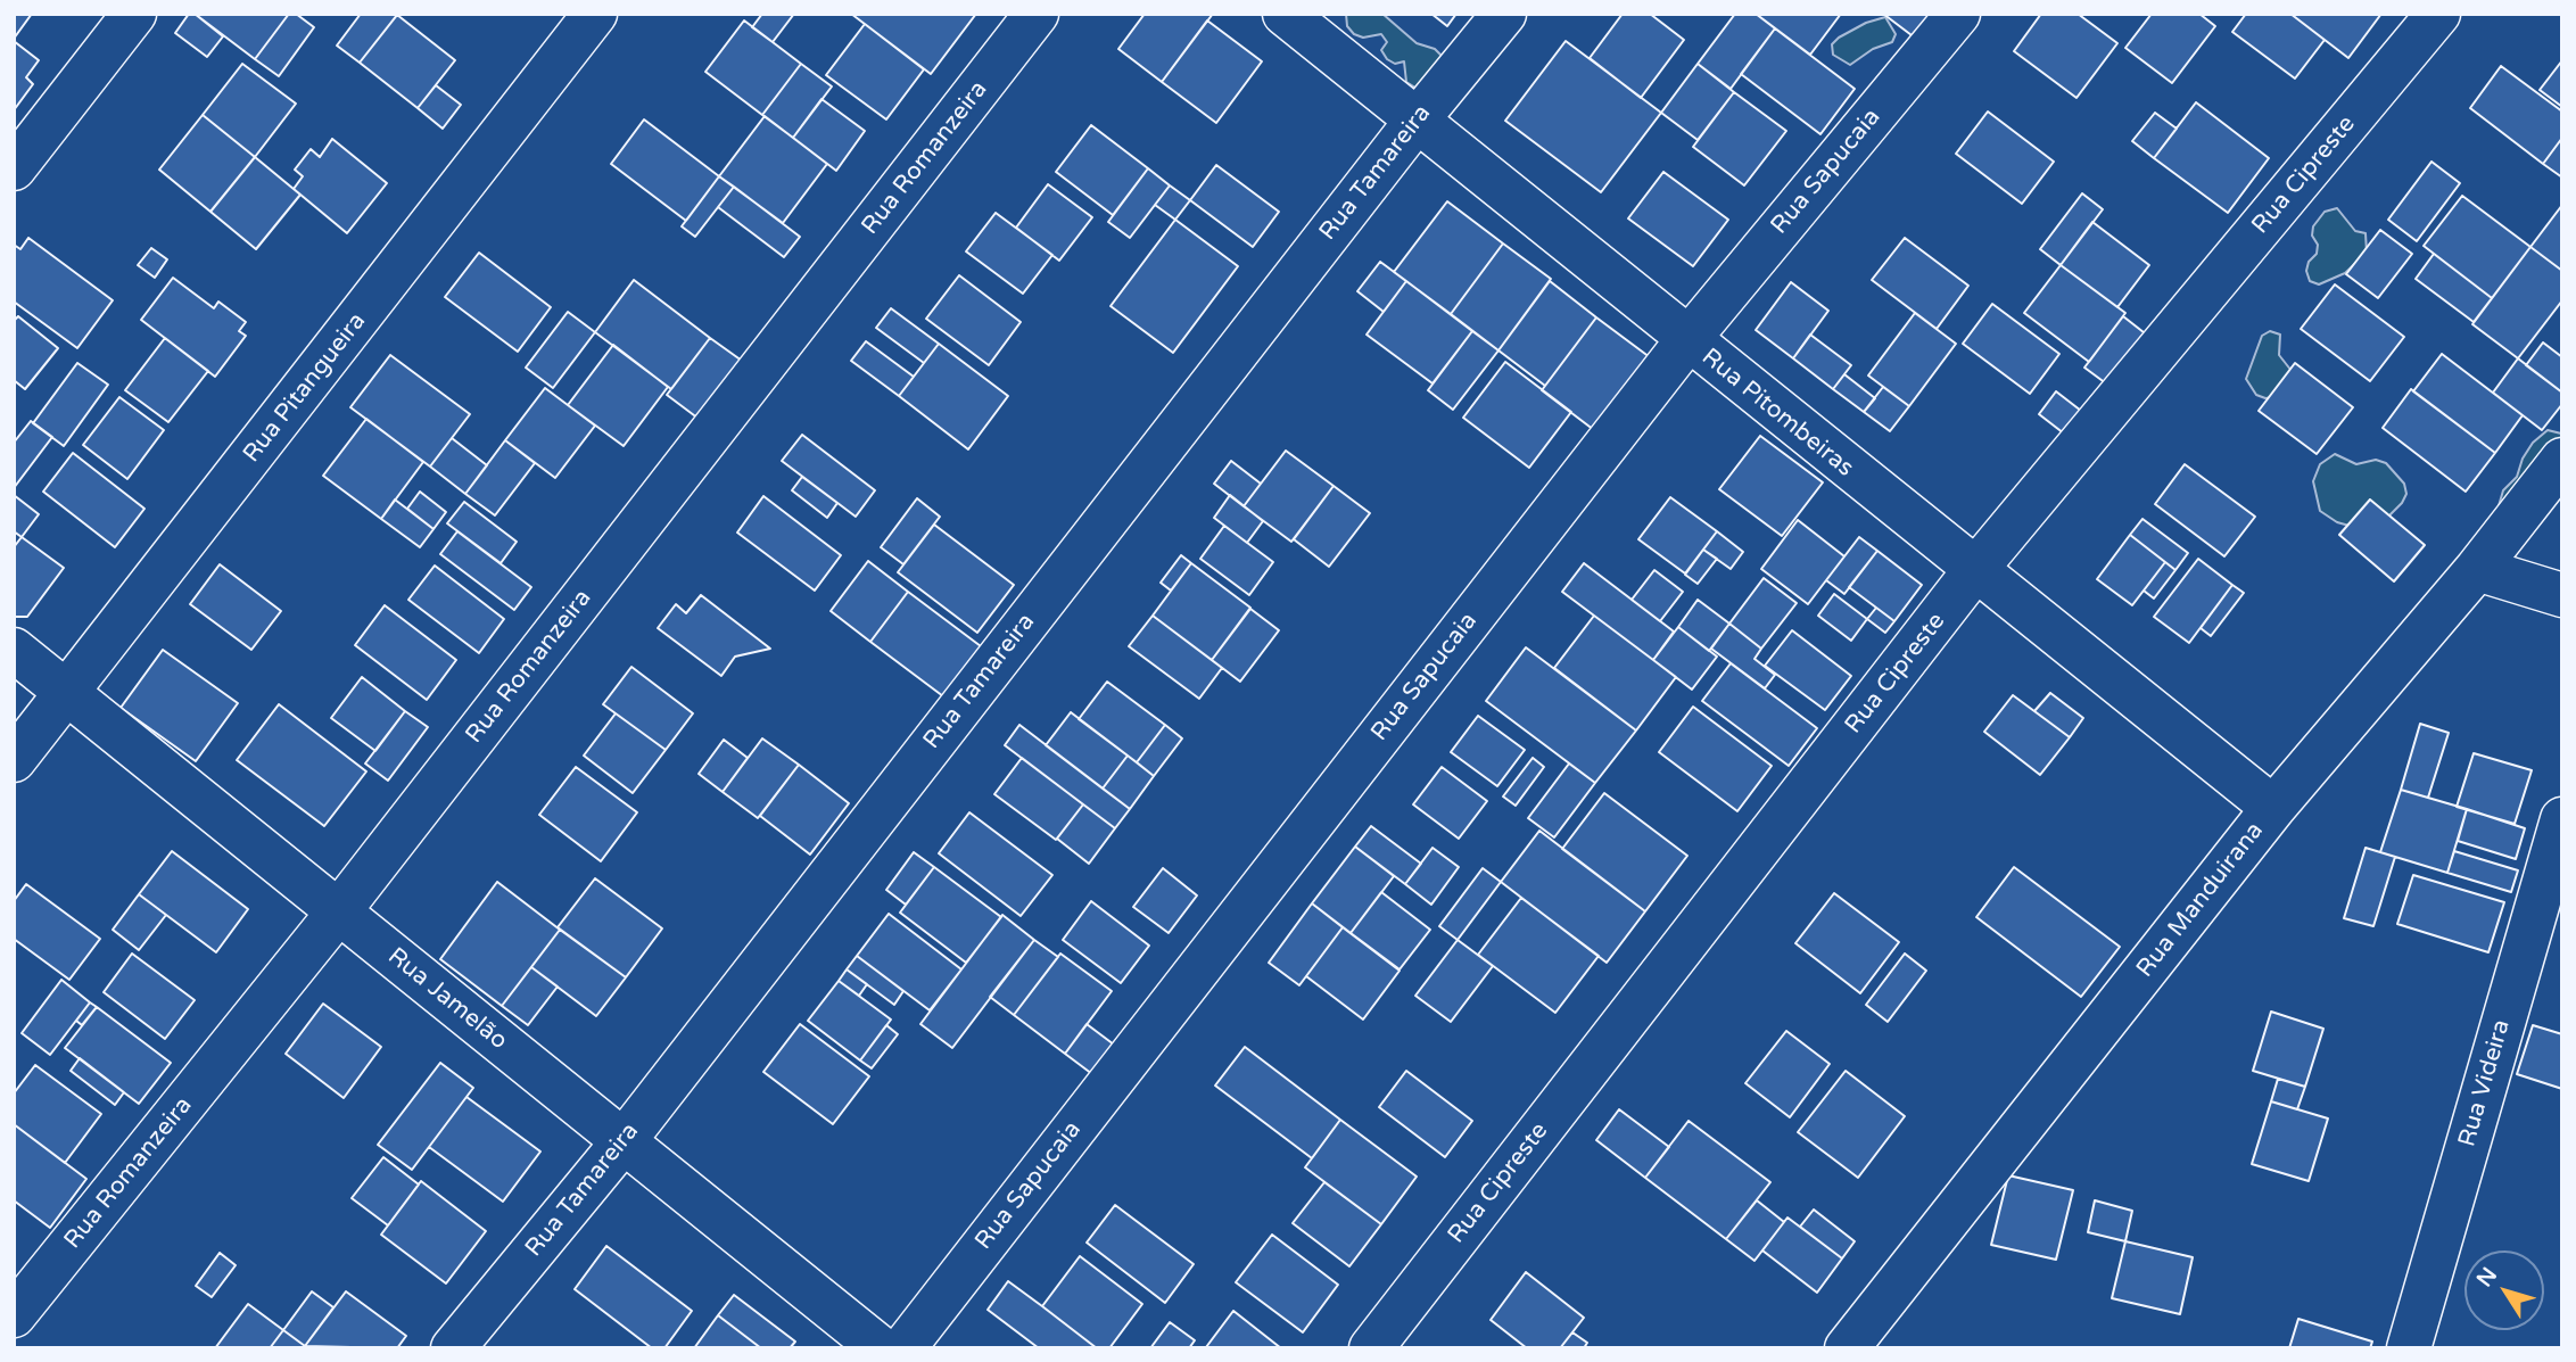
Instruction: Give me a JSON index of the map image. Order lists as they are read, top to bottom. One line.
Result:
{"streets":{"street":["Rua Romanzeira","Rua Sapucaia","Rua Tamareira","Rua Cipreste","Rua Pitangueira","Rua Pitombeiras","Rua Manduirana","Rua Jamelão","Rua Videira"]},"crossings":[["Rua Romanzeira","Rua Jamelão"],["Rua Sapucaia","Rua Pitombeiras"],["Rua Tamareira","Rua Pitombeiras"],["Rua Tamareira","Rua Jamelão"],["Rua Cipreste","Rua Pitombeiras"],["Rua Pitangueira","Rua Jamelão"],["Rua Pitombeiras","Rua Manduirana"]],"north":"top left"}
